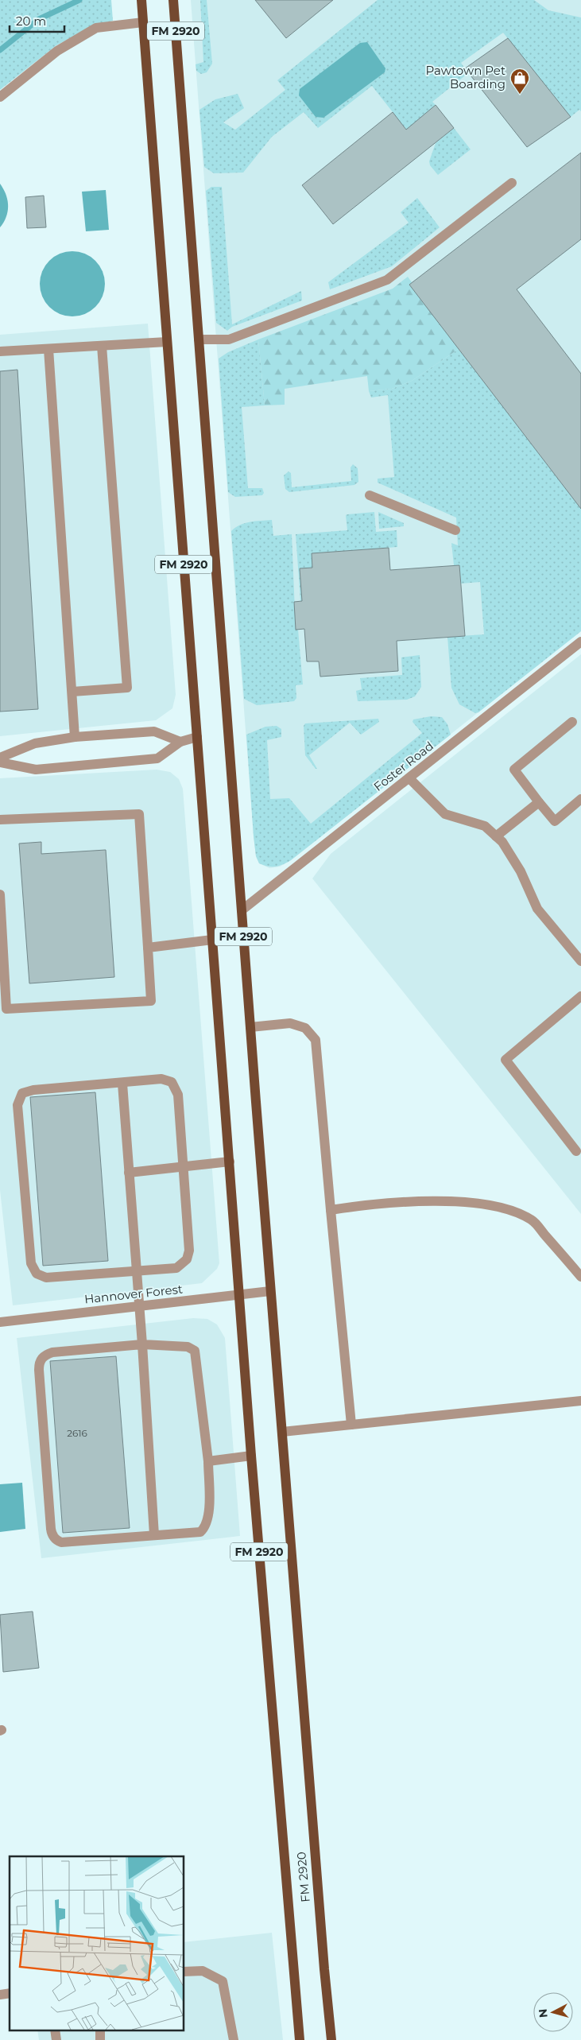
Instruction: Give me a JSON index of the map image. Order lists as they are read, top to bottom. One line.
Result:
{"streets":{"main road":["FM 2920"],"street":["Foster Road","Hannover Forest"]},"crossings":[["FM 2920","Foster Road"],["FM 2920","Hannover Forest"]],"places":{"shop":["Pawtown Pet Boarding"]},"house_numbers":["2616"],"scale_bar":"20 m","north":"left"}
